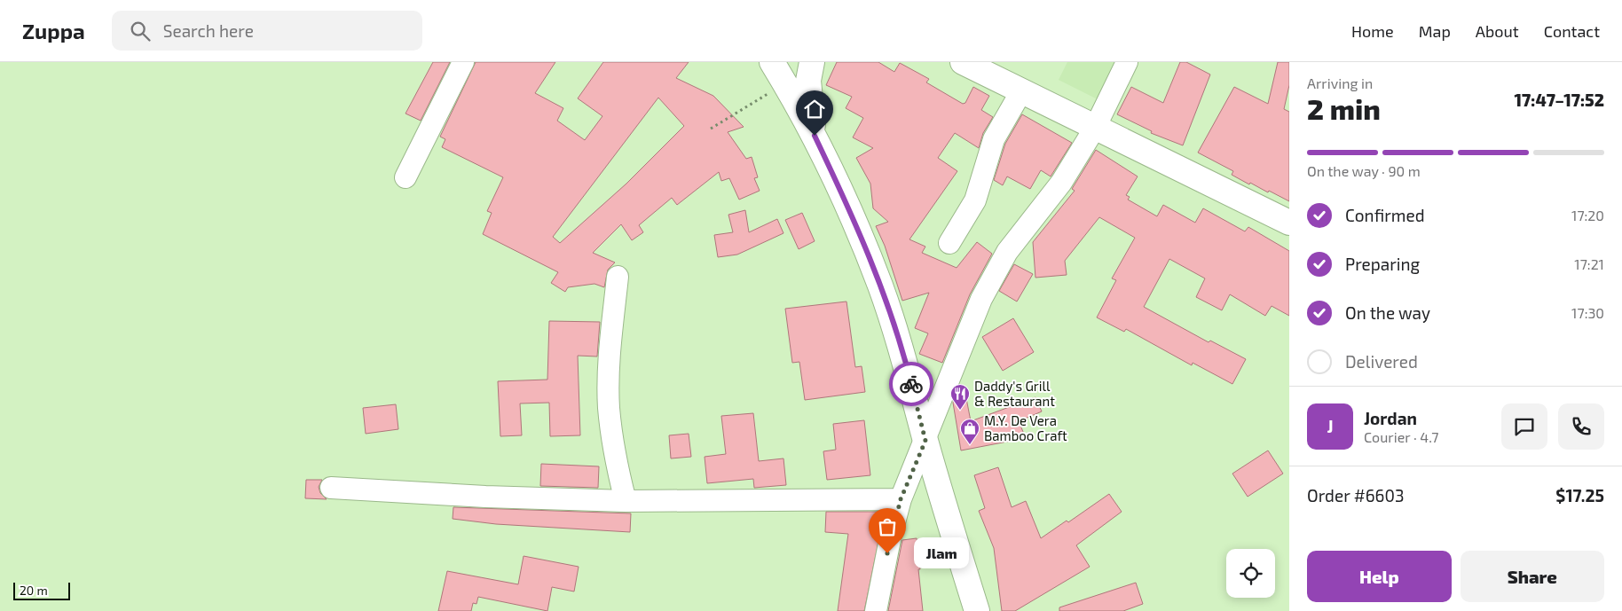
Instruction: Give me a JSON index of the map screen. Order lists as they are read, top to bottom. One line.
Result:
{"places":{"restaurant":["Daddy's Grill & Restaurant"],"shop":["M.Y. De Vera Bamboo Craft"],"other":["Jlam"]},"scale_bar":"20 m","page":{"header":"Zuppa","search":"Search here","nav":["Home","Map","About","Contact"],"heading":["2 min","Arriving in","17:47–17:52"],"panel":["Jordan","Courier · 4.7","Order #6603","$17.25"],"bar":"On the way · 90 m","list":[["Confirmed","17:20"],["Preparing","17:21"],["On the way","17:30"],"Delivered"],"round":"J","bubble":"Jlam","buttons":["Help","Share"],"scale":"20 m"}}
